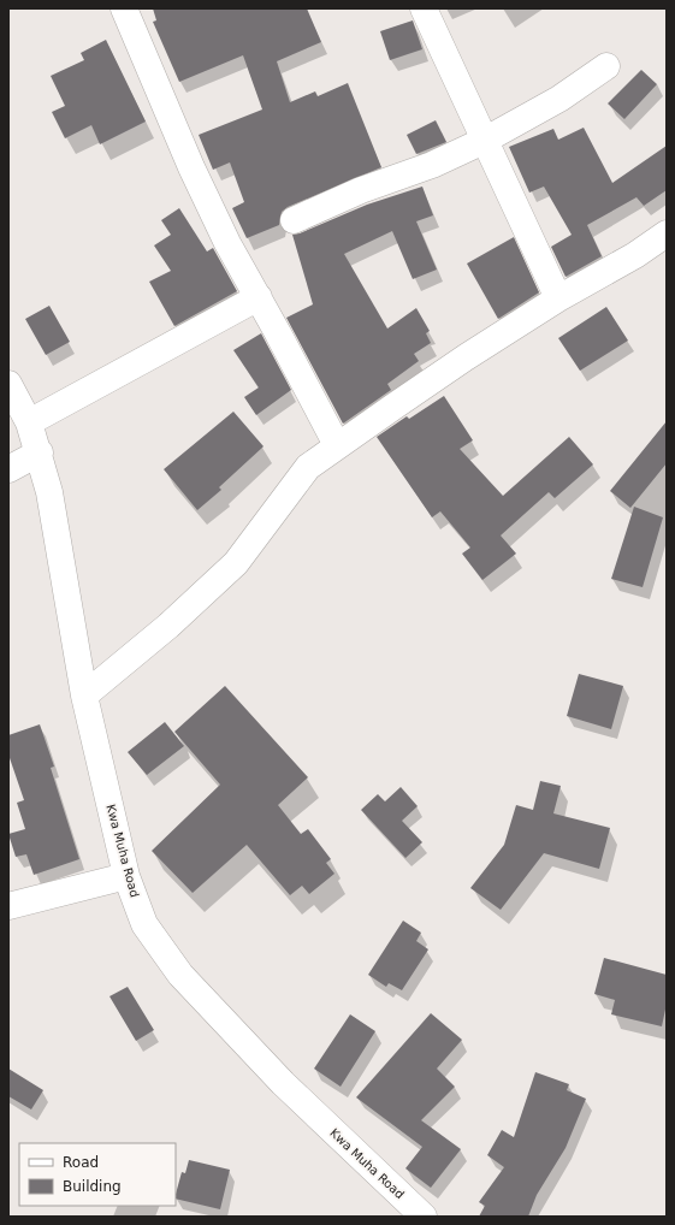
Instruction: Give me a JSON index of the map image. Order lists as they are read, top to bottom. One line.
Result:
{"streets":{"street":["Kwa Muha Road"]},"legend":["Road","Building"]}
